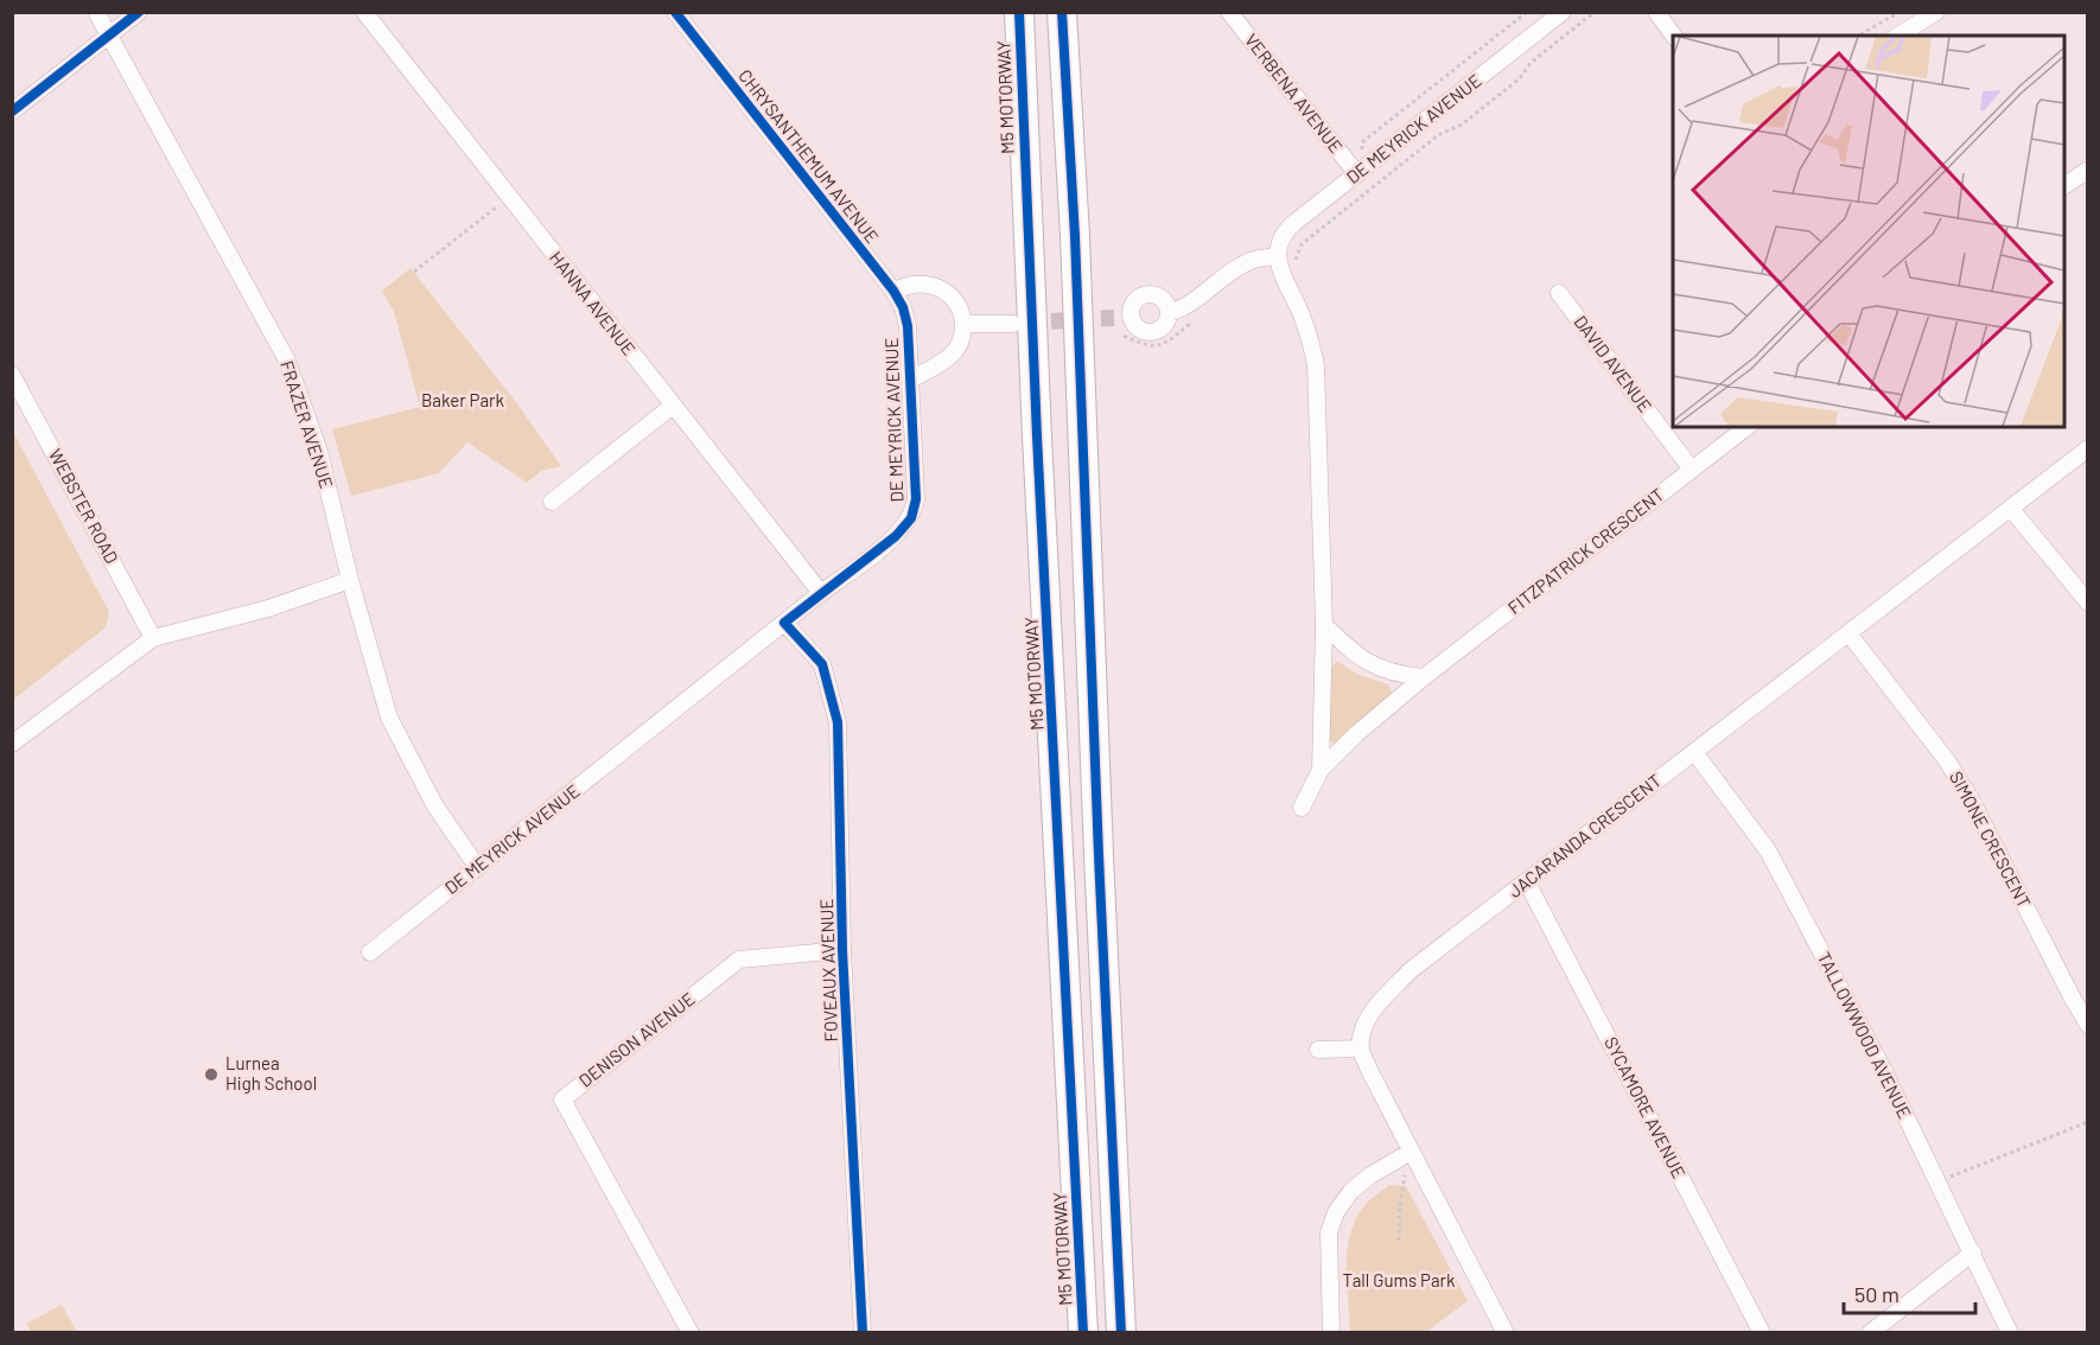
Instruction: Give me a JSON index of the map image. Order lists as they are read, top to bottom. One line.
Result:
{"streets":{"highway":["M5 MOTORWAY"],"street":["VERBENA AVENUE","DE MEYRICK AVENUE","CHRYSANTHEMUM AVENUE","HANNA AVENUE","DAVID AVENUE","FRAZER AVENUE","WEBSTER ROAD","FITZPATRICK CRESCENT","JACARANDA CRESCENT","SIMONE CRESCENT","FOVEAUX AVENUE","TALLOWWOOD AVENUE","DENISON AVENUE","SYCAMORE AVENUE"]},"crossings":[["VERBENA AVENUE","DE MEYRICK AVENUE"],["DE MEYRICK AVENUE","CHRYSANTHEMUM AVENUE"],["DE MEYRICK AVENUE","HANNA AVENUE"],["DE MEYRICK AVENUE","FRAZER AVENUE"],["DE MEYRICK AVENUE","FITZPATRICK CRESCENT"],["DE MEYRICK AVENUE","FOVEAUX AVENUE"],["DAVID AVENUE","FITZPATRICK CRESCENT"],["JACARANDA CRESCENT","SIMONE CRESCENT"],["JACARANDA CRESCENT","TALLOWWOOD AVENUE"],["JACARANDA CRESCENT","SYCAMORE AVENUE"],["FOVEAUX AVENUE","DENISON AVENUE"]],"parks":["Baker Park","Tall Gums Park"],"places":["Lurnea High School"],"scale_bar":"50 m"}
